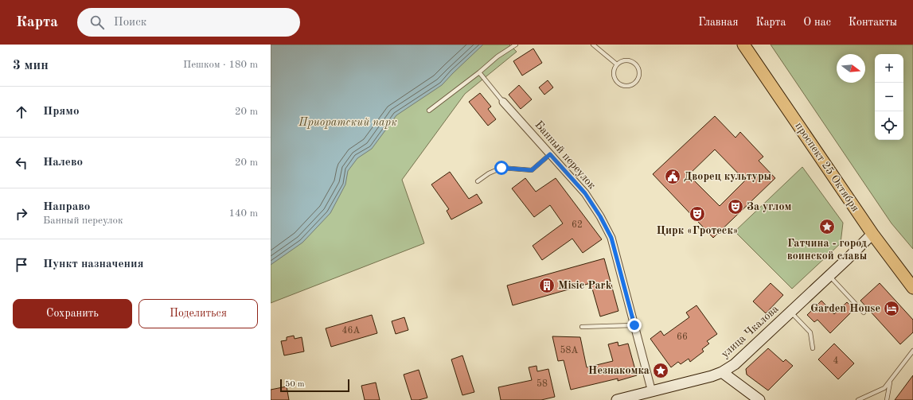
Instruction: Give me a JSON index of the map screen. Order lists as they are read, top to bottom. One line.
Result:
{"streets":{"main road":["проспект 25 Октября","улица Чкалова"],"street":["Банный переулок"]},"crossings":[["Банный переулок","улица Чкалова"],["проспект 25 Октября","улица Чкалова"]],"parks":["Приоратский парк"],"places":{"public building":["Дворец культуры"],"theatre":["За углом","Цирк «Гротеск»"],"place":["Гатчина - город воинской славы","Незнакомка"],"building":["Misic Park"],"hotel":["Garden House"]},"house_numbers":["62","46А","66","58А","4","58"],"scale_bar":"50 m","north":"right","page":{"header":"Карта","search":"Поиск","nav":["Главная","Карта","О нас","Контакты"],"heading":["3 мин","Пешком · 180 m"],"map_buttons":["+","−"],"list":[["Прямо","20 m"],["Налево","20 m"],["Направо","Банный переулок","140 m"],"Пункт назначения"],"buttons":["Сохранить","Поделиться"],"scale":"50 m"}}
